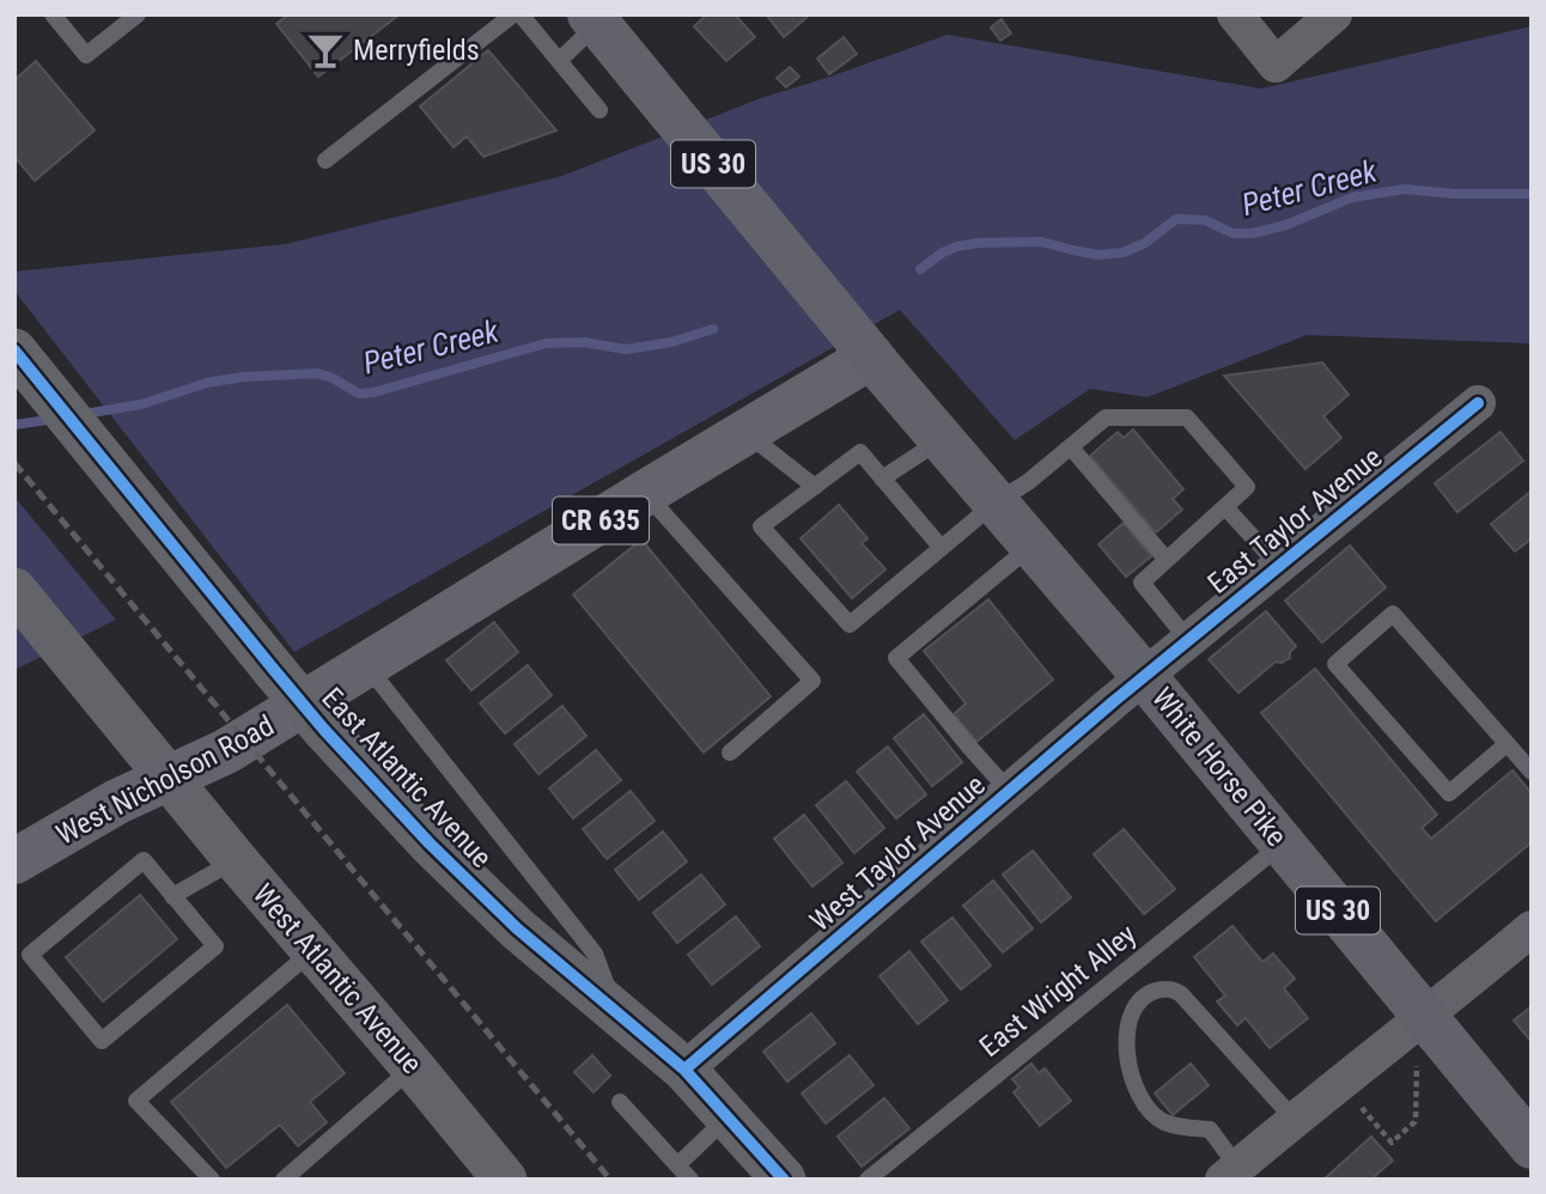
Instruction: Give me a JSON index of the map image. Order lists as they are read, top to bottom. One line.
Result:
{"streets":{"highway":["US 30","White Horse Pike"],"main road":["CR 635","West Nicholson Road"],"street":["East Taylor Avenue","East Atlantic Avenue","West Taylor Avenue","West Atlantic Avenue"],"lane":["East Wright Alley"]},"crossings":[["East Taylor Avenue","White Horse Pike"],["East Taylor Avenue","West Taylor Avenue"],["White Horse Pike","West Nicholson Road"],["White Horse Pike","West Taylor Avenue"],["White Horse Pike","East Wright Alley"],["East Atlantic Avenue","West Taylor Avenue"],["West Nicholson Road","West Atlantic Avenue"]],"water":["Peter Creek"],"places":{"bar":["Merryfields"]}}
